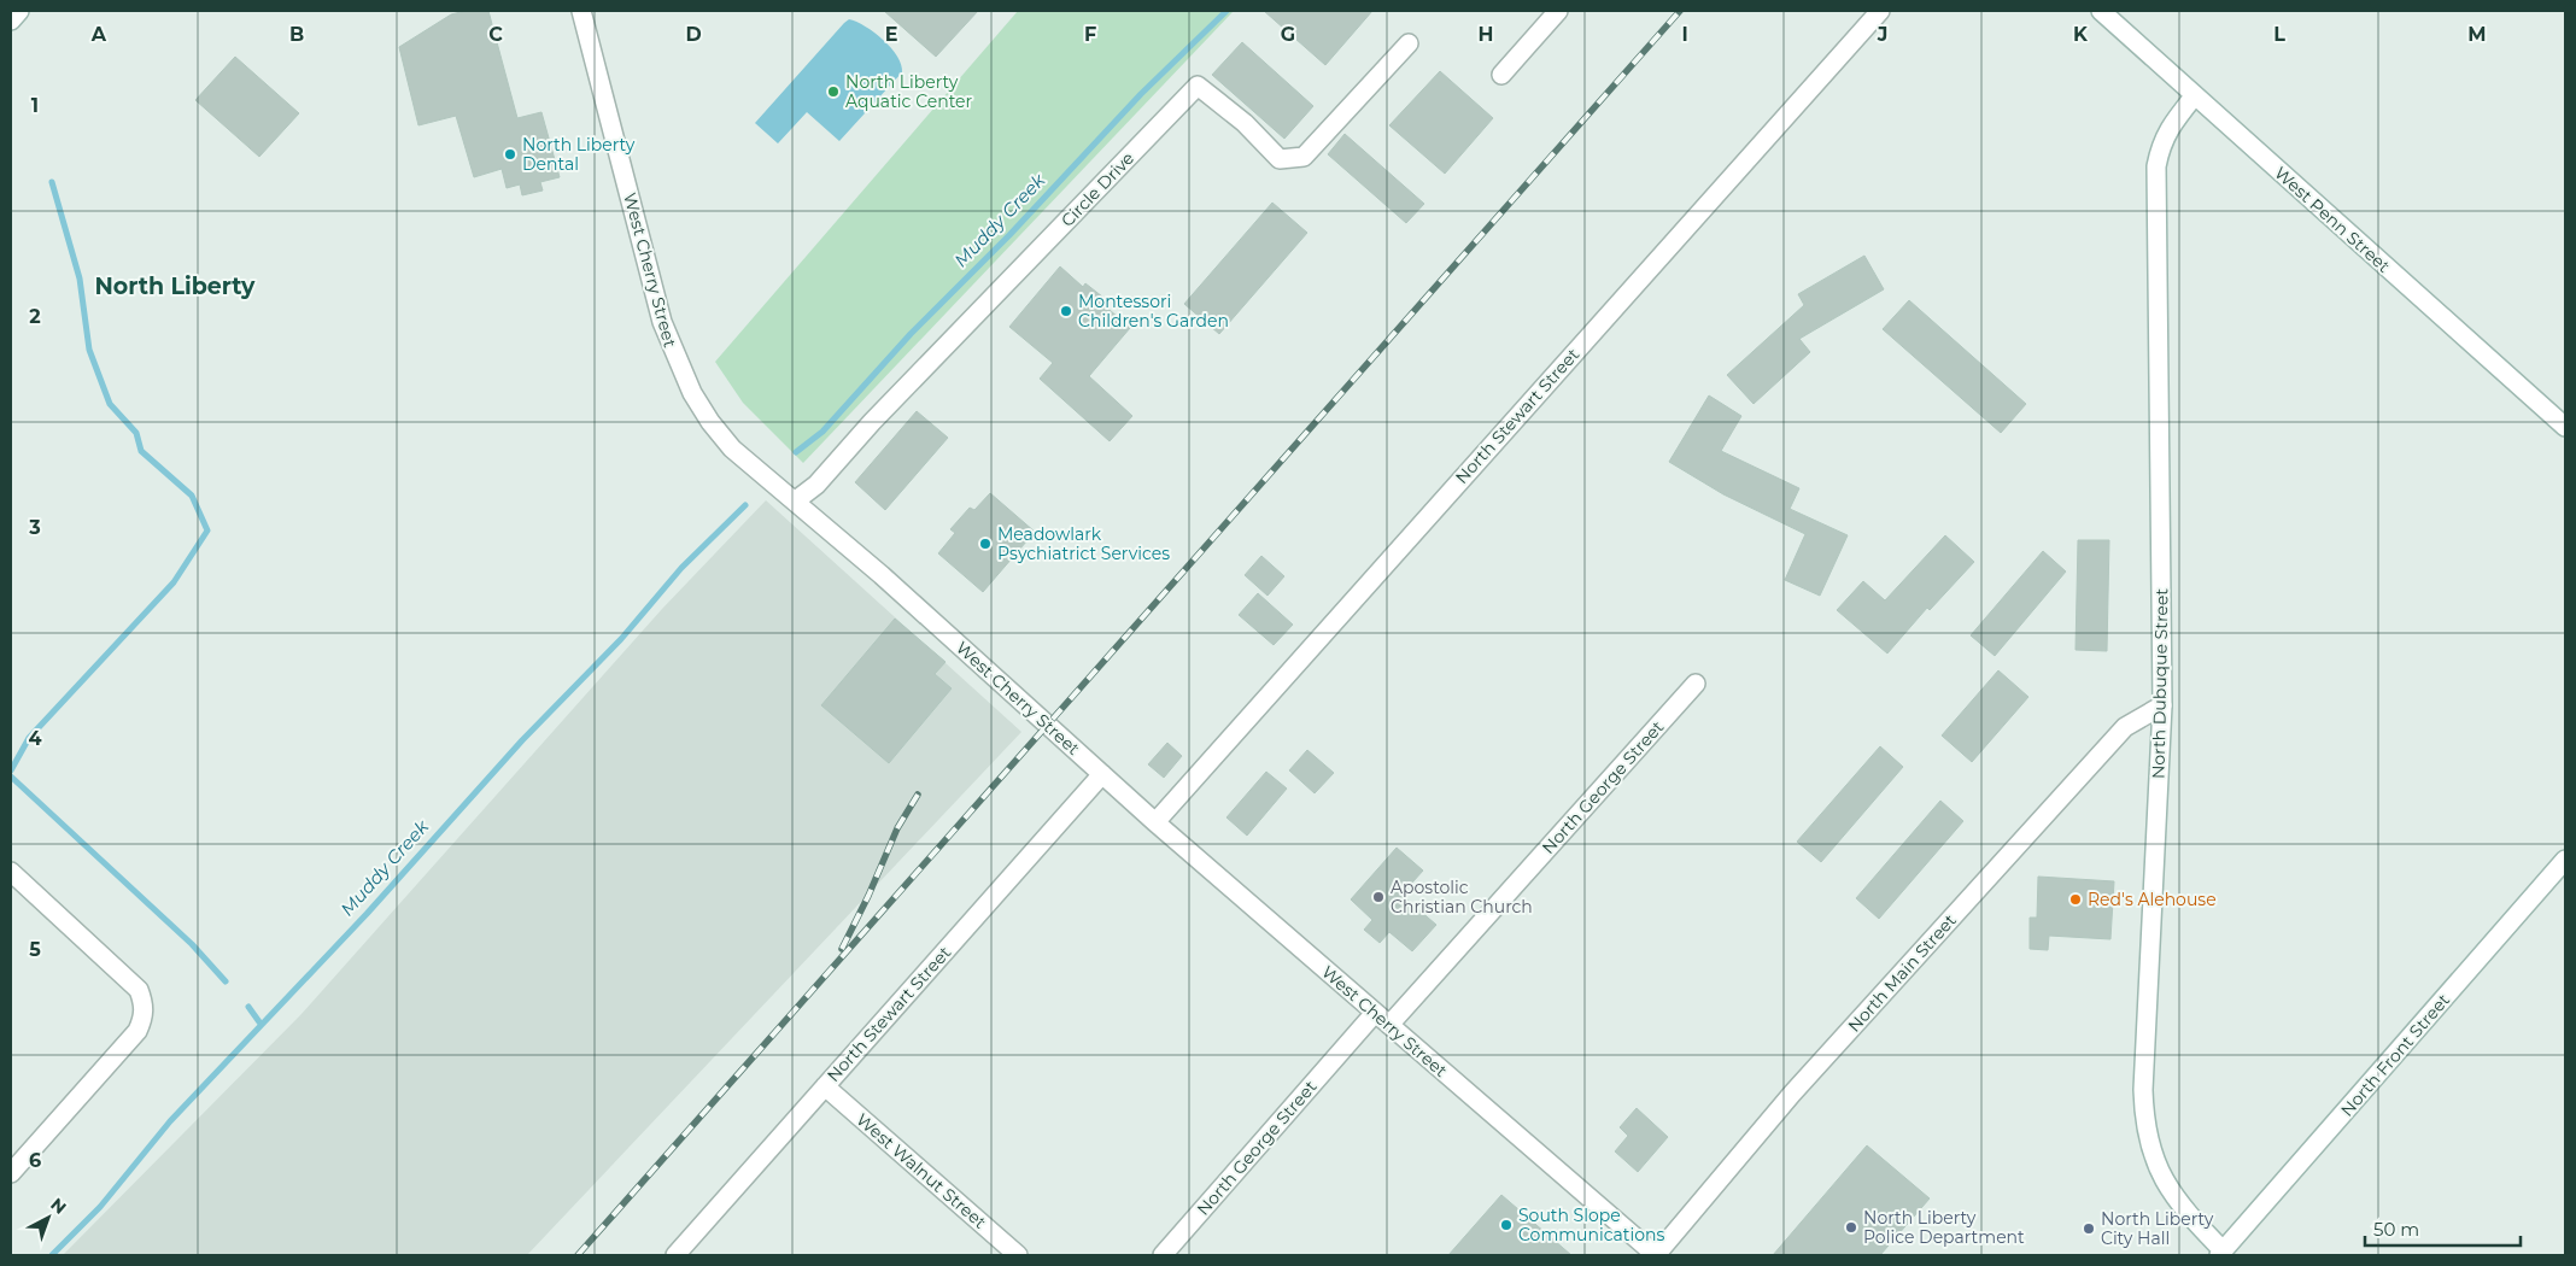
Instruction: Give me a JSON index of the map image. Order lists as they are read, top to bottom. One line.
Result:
{"streets":{"street":["Circle Drive","West Penn Street","West Cherry Street","North Stewart Street","North Dubuque Street","North George Street","North Main Street","North Front Street","West Walnut Street"]},"crossings":[["Circle Drive","West Cherry Street"],["West Penn Street","North Dubuque Street"],["West Cherry Street","North Stewart Street"],["West Cherry Street","North George Street"],["West Cherry Street","North Main Street"],["North Stewart Street","West Walnut Street"],["North Dubuque Street","North Main Street"],["North Dubuque Street","North Front Street"]],"districts":["North Liberty"],"water":["Muddy Creek"],"places":["North Liberty Aquatic Center","North Liberty Dental","Montessori Children's Garden","Meadowlark Psychiatrict Services","Apostolic Christian Church","Red's Alehouse","South Slope Communications","North Liberty Police Department","North Liberty City Hall"],"scale_bar":"50 m","north":"top right","grid":{"columns":["A","B","C","D","E","F","G","H","I","J","K","L","M"],"rows":["1","2","3","4","5","6"]}}
